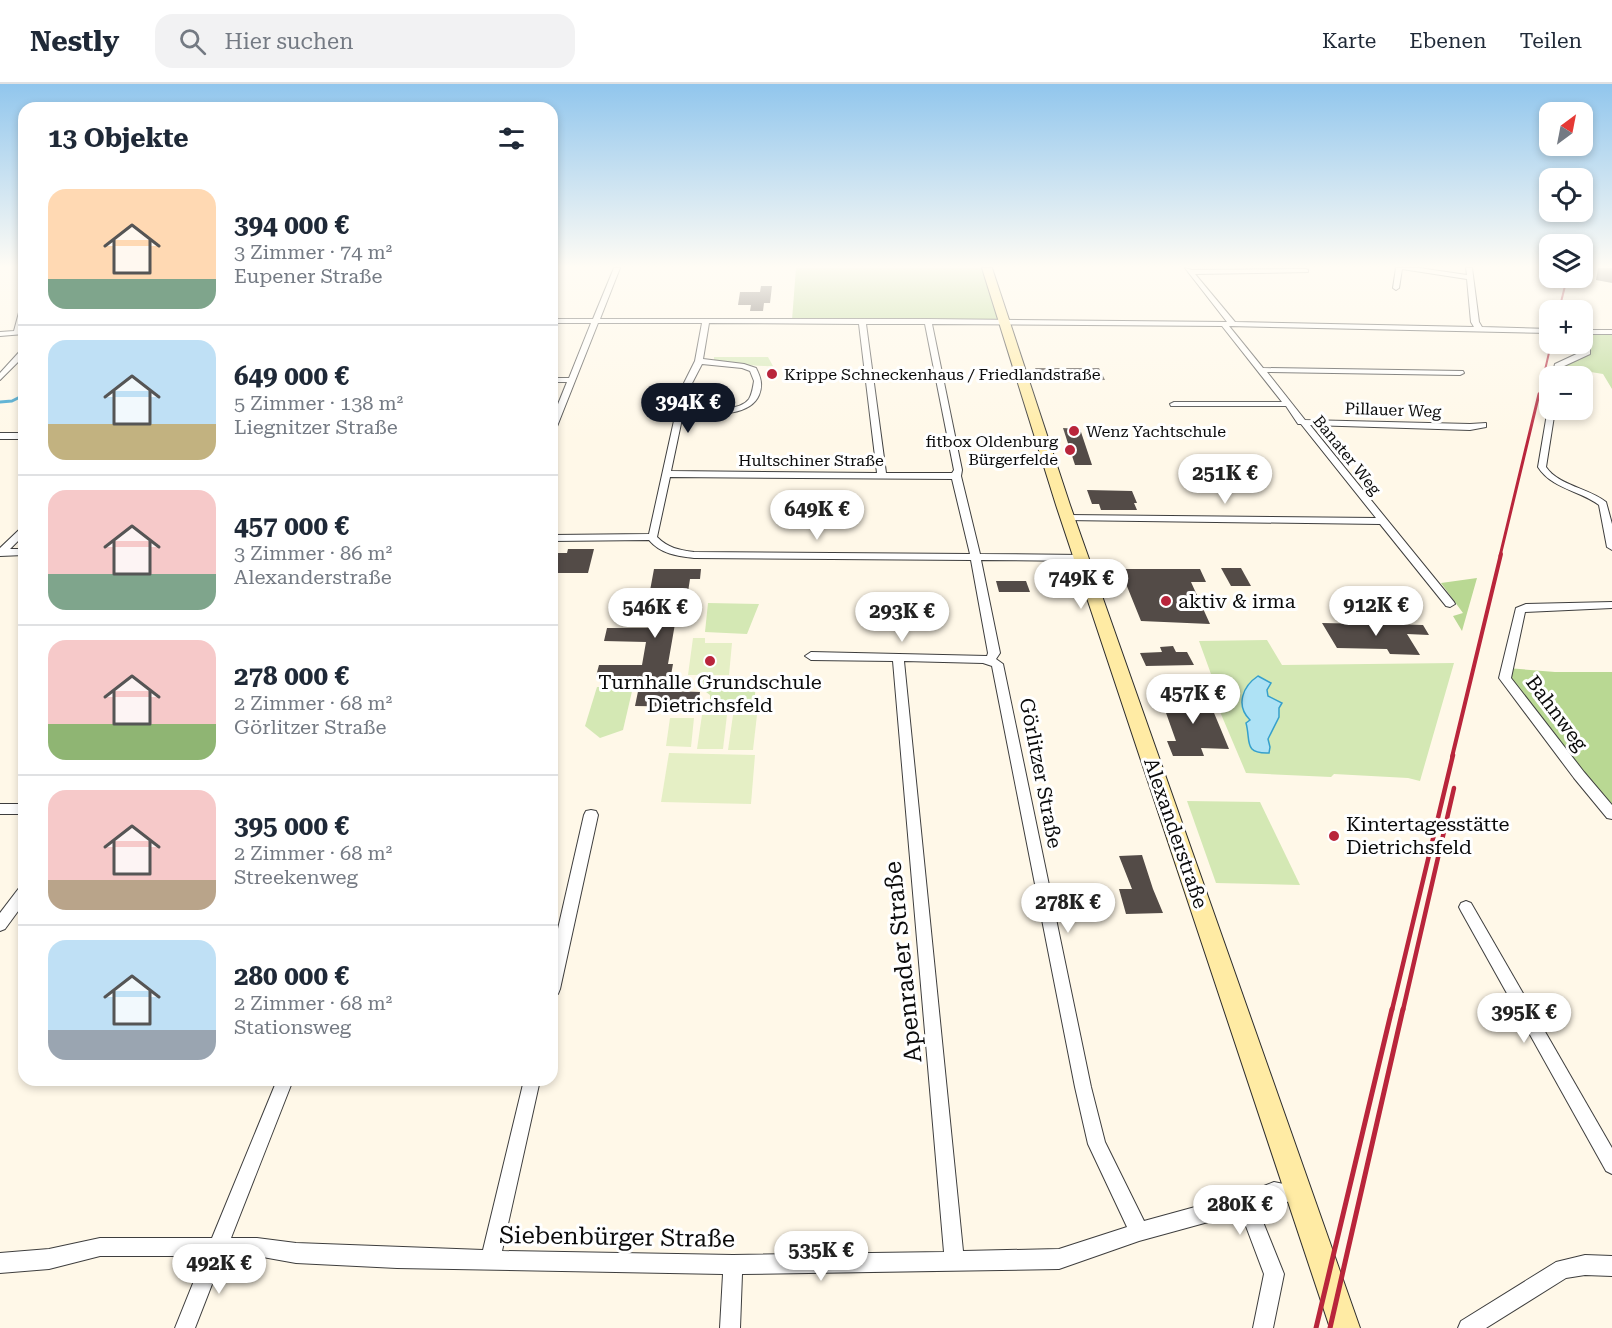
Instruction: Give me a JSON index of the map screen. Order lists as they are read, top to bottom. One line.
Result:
{"streets":{"main road":["Alexanderstraße"],"street":["Pillauer Weg","Banater Weg","Hultschiner Straße","Bahnweg","Görlitzer Straße","Apenrader Straße","Siebenbürger Straße"]},"crossings":[["Pillauer Weg","Banater Weg"],["Hultschiner Straße","Görlitzer Straße"],["Görlitzer Straße","Siebenbürger Straße"],["Alexanderstraße","Siebenbürger Straße"],["Apenrader Straße","Siebenbürger Straße"]],"places":["Krippe Schneckenhaus / Friedlandstraße","Wenz Yachtschule","fitbox Oldenburg Bürgerfelde","aktiv & irma","Turnhalle Grundschule Dietrichsfeld","Kintertagesstätte Dietrichsfeld"],"north":"top right","page":{"header":"Nestly","search":"Hier suchen","nav":["Karte","Ebenen","Teilen"],"map_buttons":["+","−"],"heading":"13 Objekte","list":[{"name":"394 000 €","note":"3 Zimmer · 74 m² · Eupener Straße"},{"name":"649 000 €","note":"5 Zimmer · 138 m² · Liegnitzer Straße"},{"name":"457 000 €","note":"3 Zimmer · 86 m² · Alexanderstraße"},{"name":"278 000 €","note":"2 Zimmer · 68 m² · Görlitzer Straße"},{"name":"395 000 €","note":"2 Zimmer · 68 m² · Streekenweg"},{"name":"280 000 €","note":"2 Zimmer · 68 m² · Stationsweg"}],"price":["394K €","251K €","649K €","749K €","912K €","546K €","293K €","457K €","278K €","395K €","280K €","535K €","492K €"]}}
